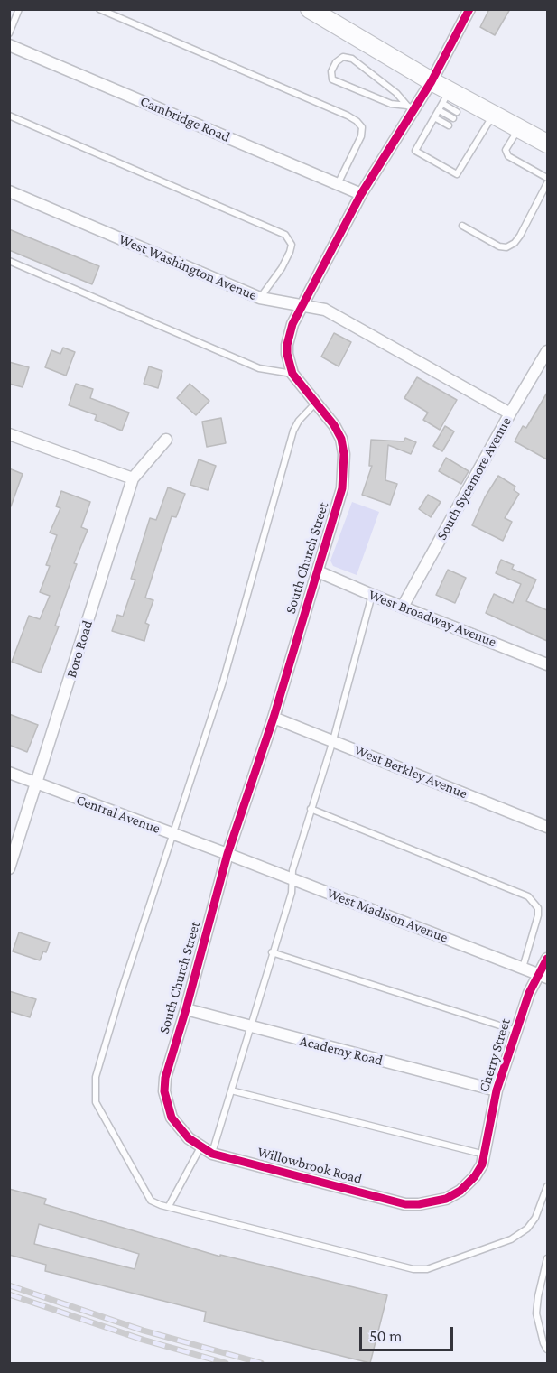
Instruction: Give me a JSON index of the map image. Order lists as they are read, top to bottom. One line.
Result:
{"streets":{"street":["Cambridge Road","West Washington Avenue","South Sycamore Avenue","South Church Street","West Broadway Avenue","Boro Road","West Berkley Avenue","Central Avenue","West Madison Avenue","Academy Road","Cherry Street","Willowbrook Road"]},"crossings":[["Cambridge Road","South Church Street"],["West Washington Avenue","South Sycamore Avenue"],["West Washington Avenue","South Church Street"],["South Sycamore Avenue","West Broadway Avenue"],["South Church Street","West Broadway Avenue"],["South Church Street","West Berkley Avenue"],["South Church Street","Central Avenue"],["South Church Street","West Madison Avenue"],["South Church Street","Academy Road"],["South Church Street","Willowbrook Road"],["Boro Road","Central Avenue"],["Central Avenue","West Madison Avenue"],["West Madison Avenue","Cherry Street"],["Academy Road","Cherry Street"],["Cherry Street","Willowbrook Road"]],"scale_bar":"50 m"}
